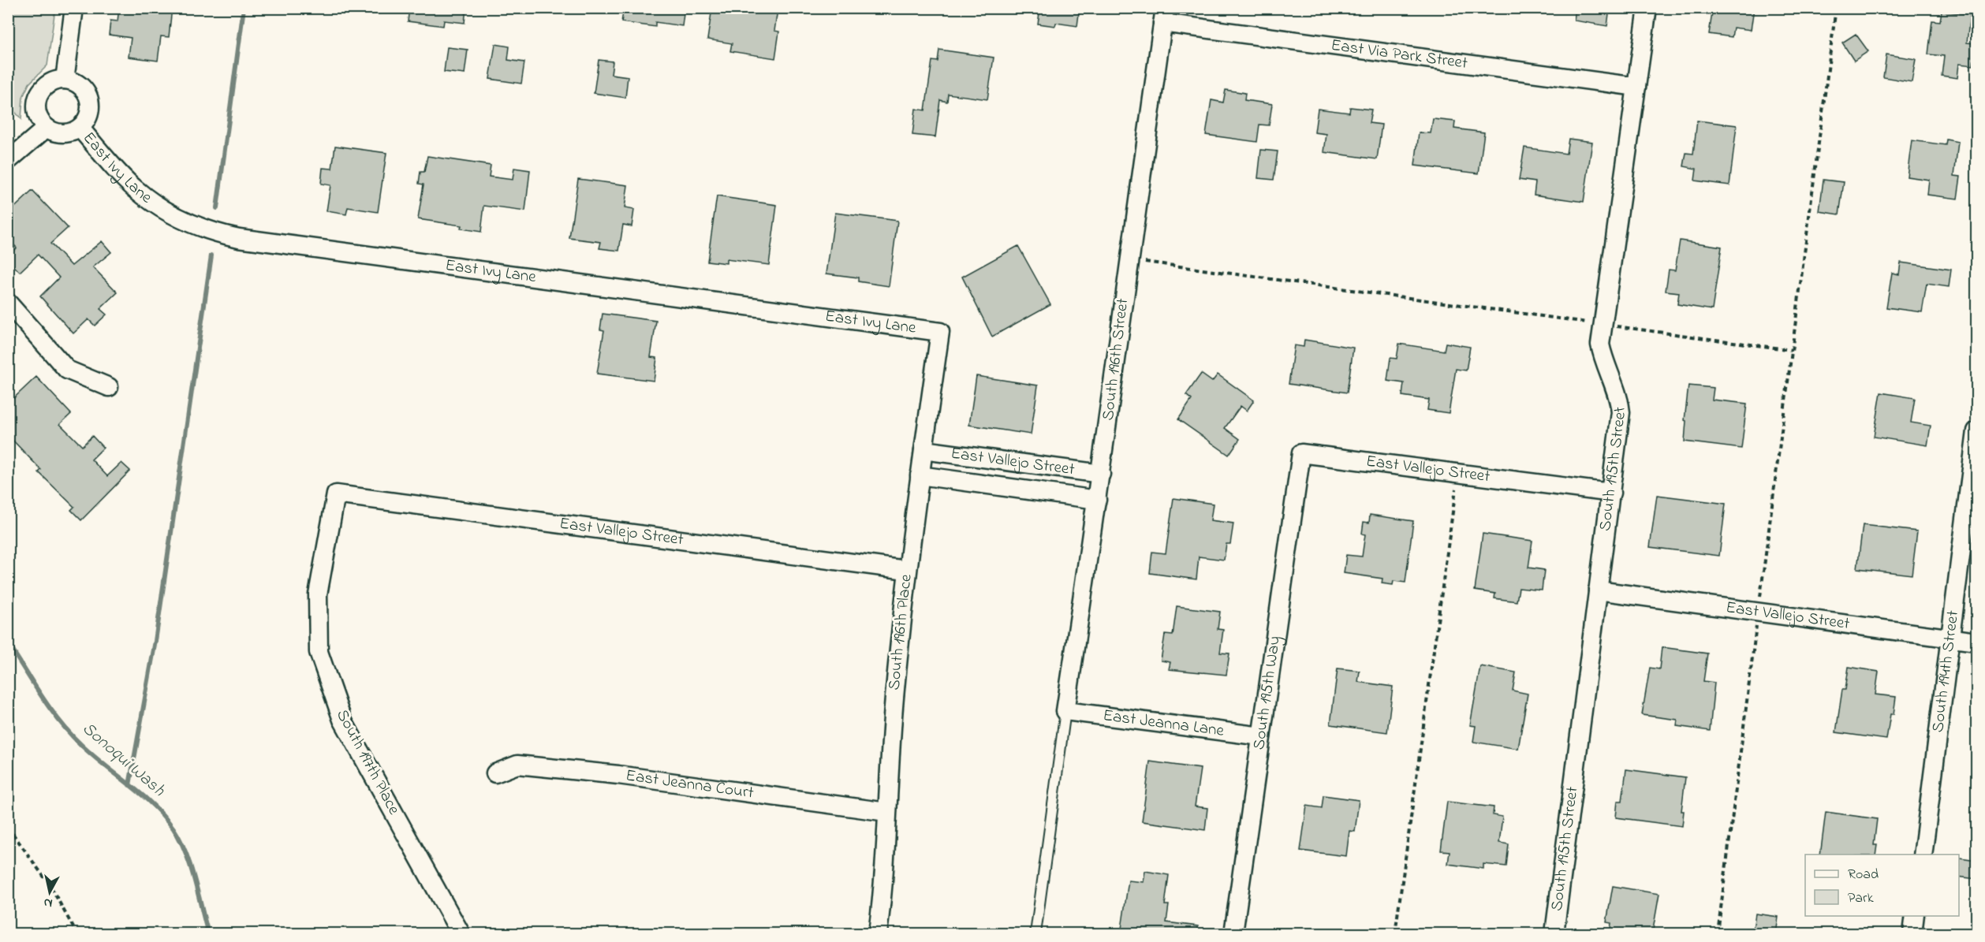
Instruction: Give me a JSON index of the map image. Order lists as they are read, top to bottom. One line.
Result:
{"streets":{"street":["East Via Park Street","East Ivy Lane","South 196th Street","East Vallejo Street","South 195th Street","South 196th Place","South 194th Street","South 195th Way","East Jeanna Lane","South 197th Place","East Jeanna Court"]},"crossings":[["East Via Park Street","South 196th Street"],["East Via Park Street","South 195th Street"],["East Ivy Lane","South 196th Place"],["South 196th Street","East Vallejo Street"],["South 196th Street","East Jeanna Lane"],["East Vallejo Street","South 195th Street"],["East Vallejo Street","South 196th Place"],["East Vallejo Street","South 194th Street"],["East Vallejo Street","South 195th Way"],["East Vallejo Street","South 197th Place"],["South 196th Place","East Jeanna Court"],["South 195th Way","East Jeanna Lane"]],"water":["Sonoqui Wash"],"legend":["Road","Park"],"north":"bottom"}
